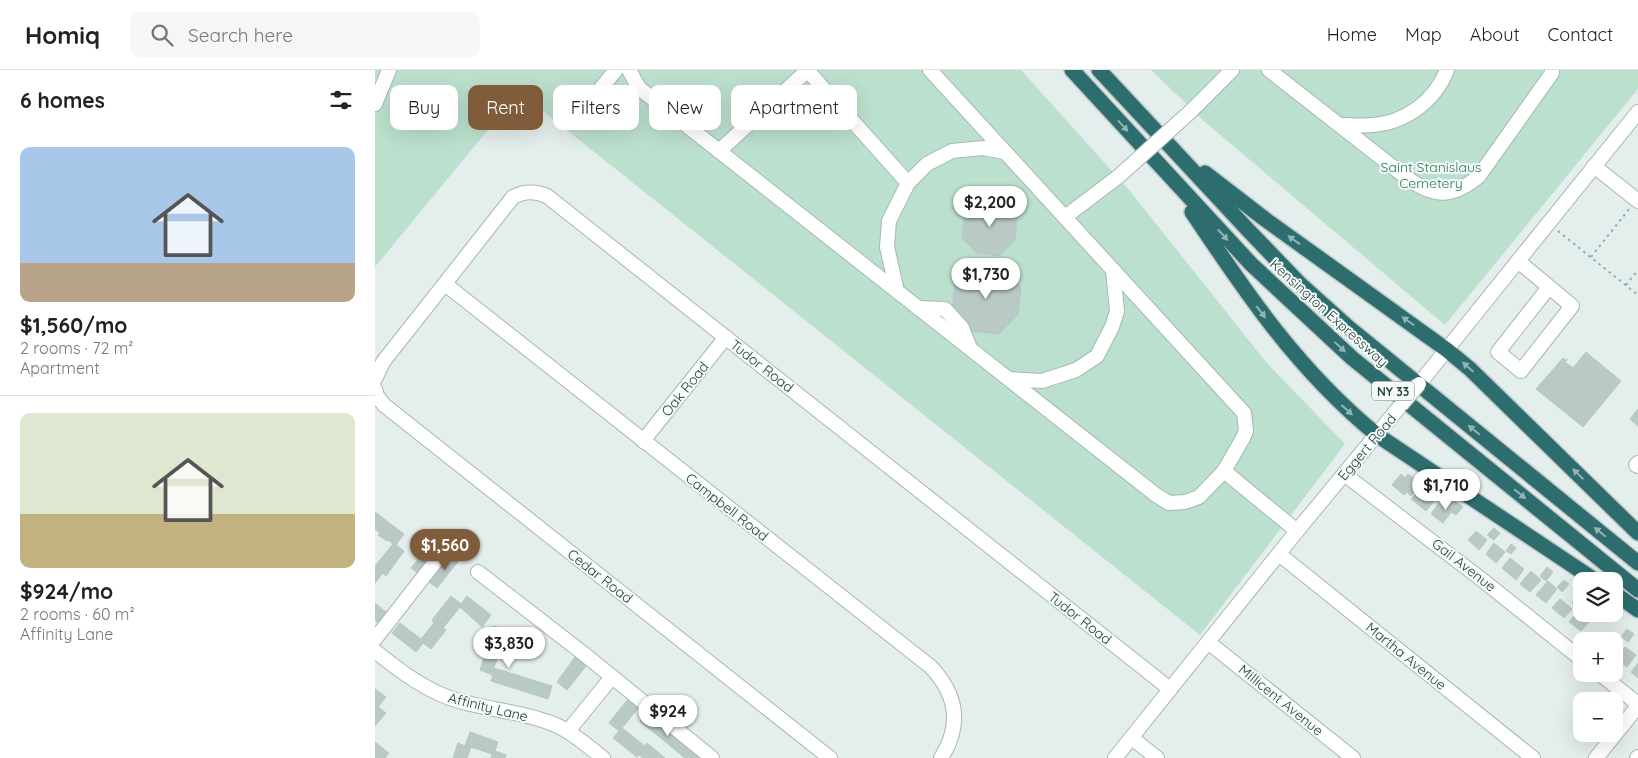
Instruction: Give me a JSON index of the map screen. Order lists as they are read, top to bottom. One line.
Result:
{"streets":{"highway":["Kensington Expressway","NY 33"],"street":["Tudor Road","Oak Road","Eggert Road","Campbell Road","Gail Avenue","Cedar Road","Martha Avenue","Millicent Avenue","Affinity Lane"]},"crossings":[["Tudor Road","Oak Road"],["Tudor Road","Eggert Road"],["Tudor Road","Campbell Road"],["Oak Road","Campbell Road"],["Eggert Road","Gail Avenue"],["Eggert Road","Martha Avenue"],["Eggert Road","Millicent Avenue"]],"parks":["Saint Stanislaus Cemetery"],"page":{"header":"Homiq","search":"Search here","nav":["Home","Map","About","Contact"],"heading":"6 homes","chip":["Buy","Rent","Filters","New","Apartment"],"list":[{"name":"$1,560/mo","note":"2 rooms · 72 m² · Apartment"},{"name":"$924/mo","note":"2 rooms · 60 m² · Affinity Lane"}],"price":["$2,200","$1,730","$1,710","$1,560","$3,830","$924"],"map_buttons":["+","−"]}}
